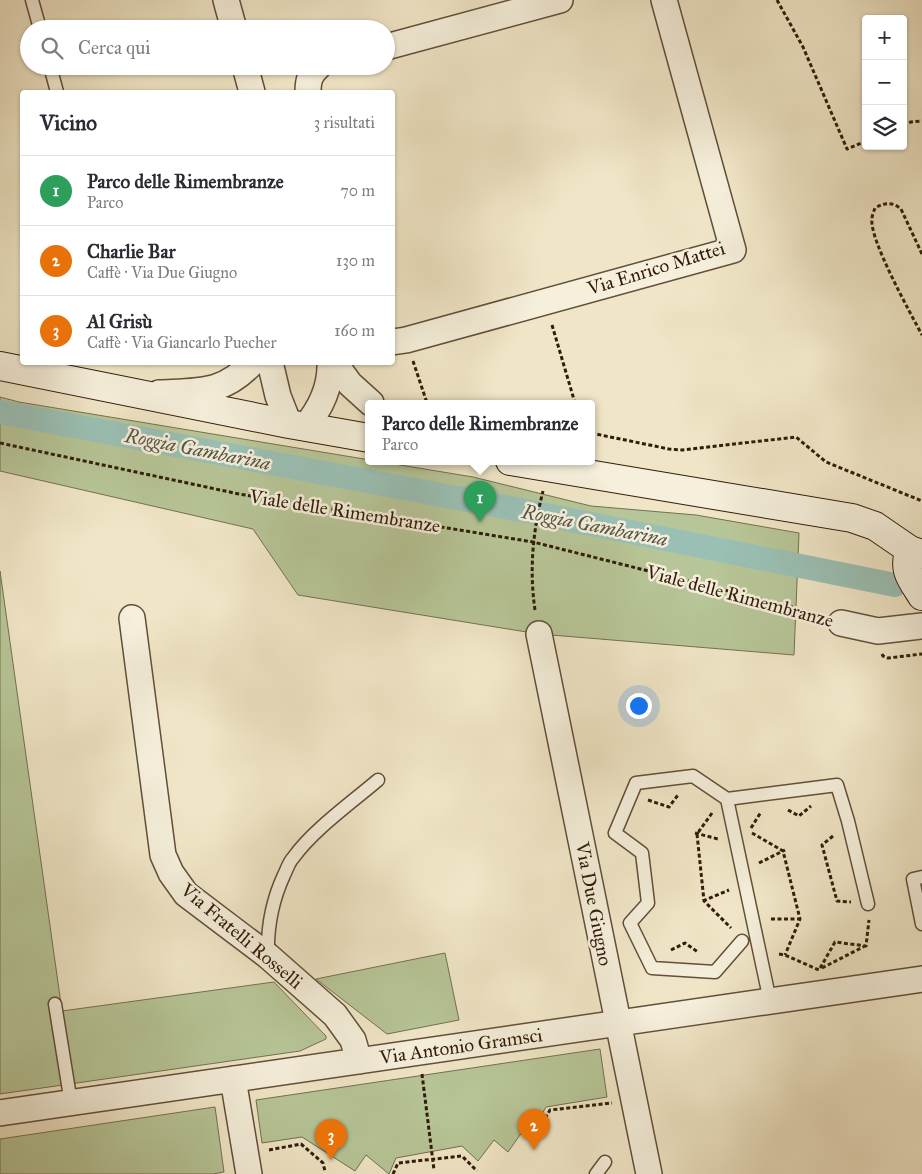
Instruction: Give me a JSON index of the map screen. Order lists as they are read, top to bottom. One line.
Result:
{"streets":{"street":["Via Enrico Mattei","Viale delle Rimembranze","Via Due Giugno","Via Fratelli Rosselli","Via Antonio Gramsci"]},"crossings":[["Via Due Giugno","Via Antonio Gramsci"],["Via Fratelli Rosselli","Via Antonio Gramsci"]],"water":["Roggia Gambarina"],"page":{"map_buttons":["+","−"],"search":"Cerca qui","heading":["Vicino","3 risultati"],"list":[{"mark":"1","name":"Parco delle Rimembranze","note":"Parco","value":"70 m"},{"mark":"2","name":"Charlie Bar","note":"Caffè · Via Due Giugno","value":"130 m"},{"mark":"3","name":"Al Grisù","note":"Caffè · Via Giancarlo Puecher","value":"160 m"}],"popup":["Parco delle Rimembranze","Parco"],"pins":["1","2","3"]}}
